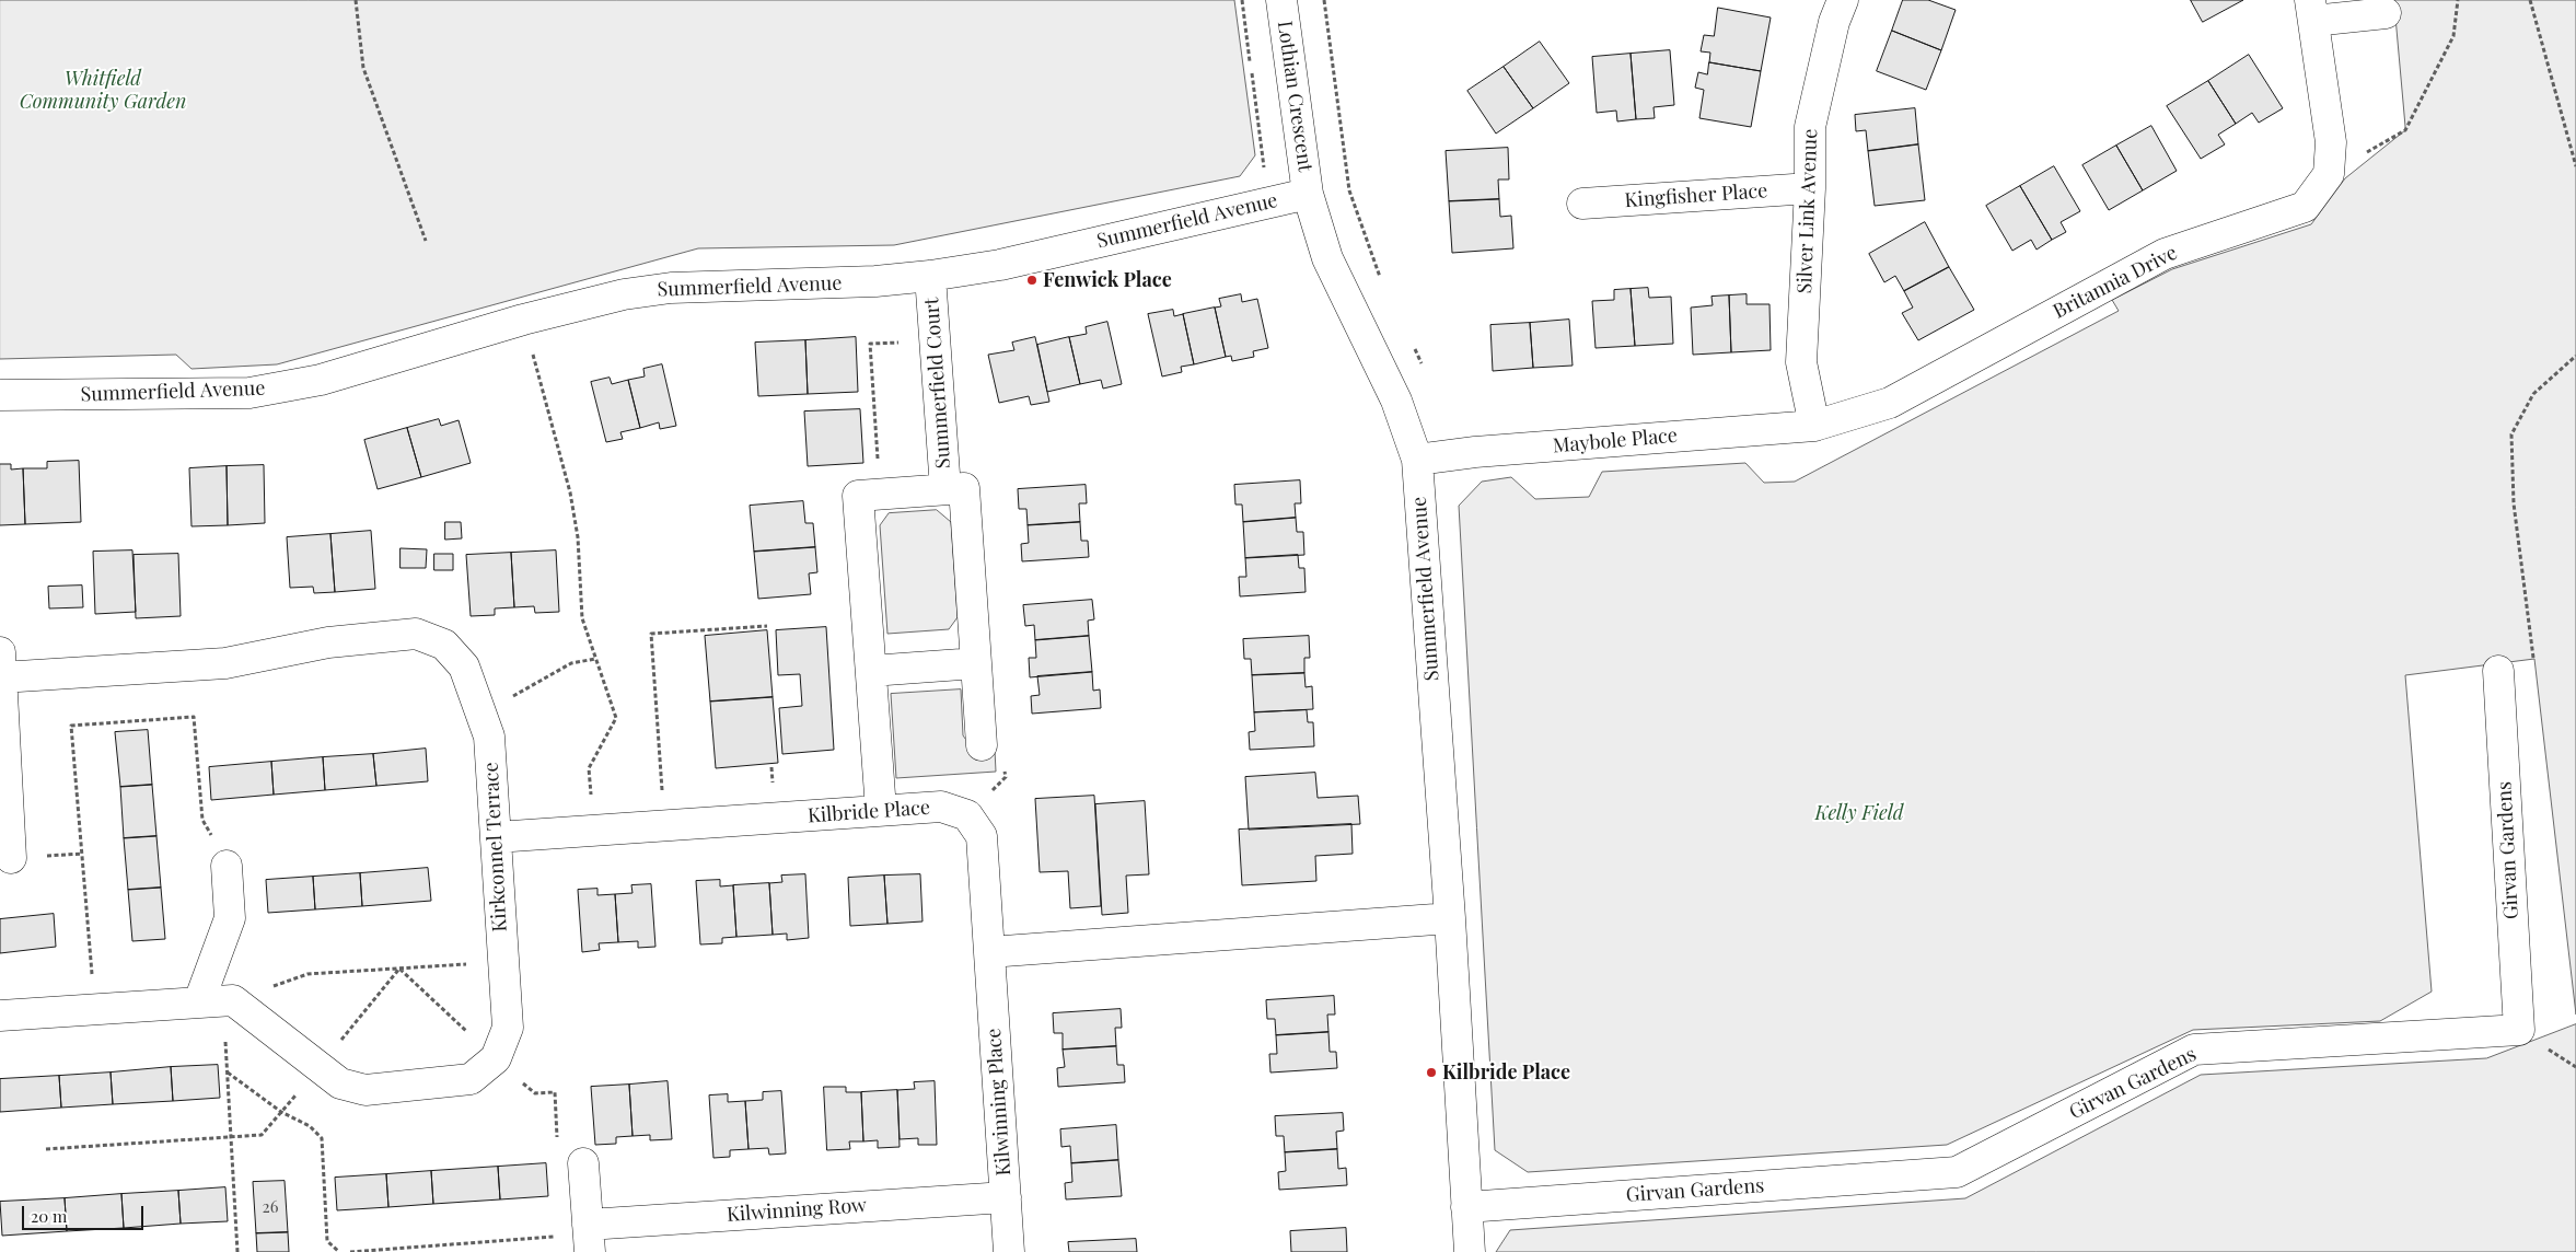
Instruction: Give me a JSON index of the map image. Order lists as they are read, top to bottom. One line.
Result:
{"streets":{"street":["Lothian Crescent","Kingfisher Place","Silver Link Avenue","Summerfield Avenue","Britannia Drive","Summerfield Court","Maybole Place","Kilbride Place","Kirkconnel Terrace","Girvan Gardens","Kilwinning Place","Kilwinning Row"]},"crossings":[["Lothian Crescent","Summerfield Avenue"],["Kingfisher Place","Silver Link Avenue"],["Silver Link Avenue","Britannia Drive"],["Silver Link Avenue","Maybole Place"],["Summerfield Avenue","Summerfield Court"],["Summerfield Avenue","Maybole Place"],["Summerfield Avenue","Girvan Gardens"],["Britannia Drive","Maybole Place"],["Summerfield Court","Kilbride Place"],["Kilbride Place","Kirkconnel Terrace"],["Kilbride Place","Kilwinning Place"],["Kilwinning Place","Kilwinning Row"]],"parks":["Whitfield Community Garden","Kelly Field"],"places":["Fenwick Place","Kilbride Place"],"house_numbers":["26"],"scale_bar":"20 m"}
